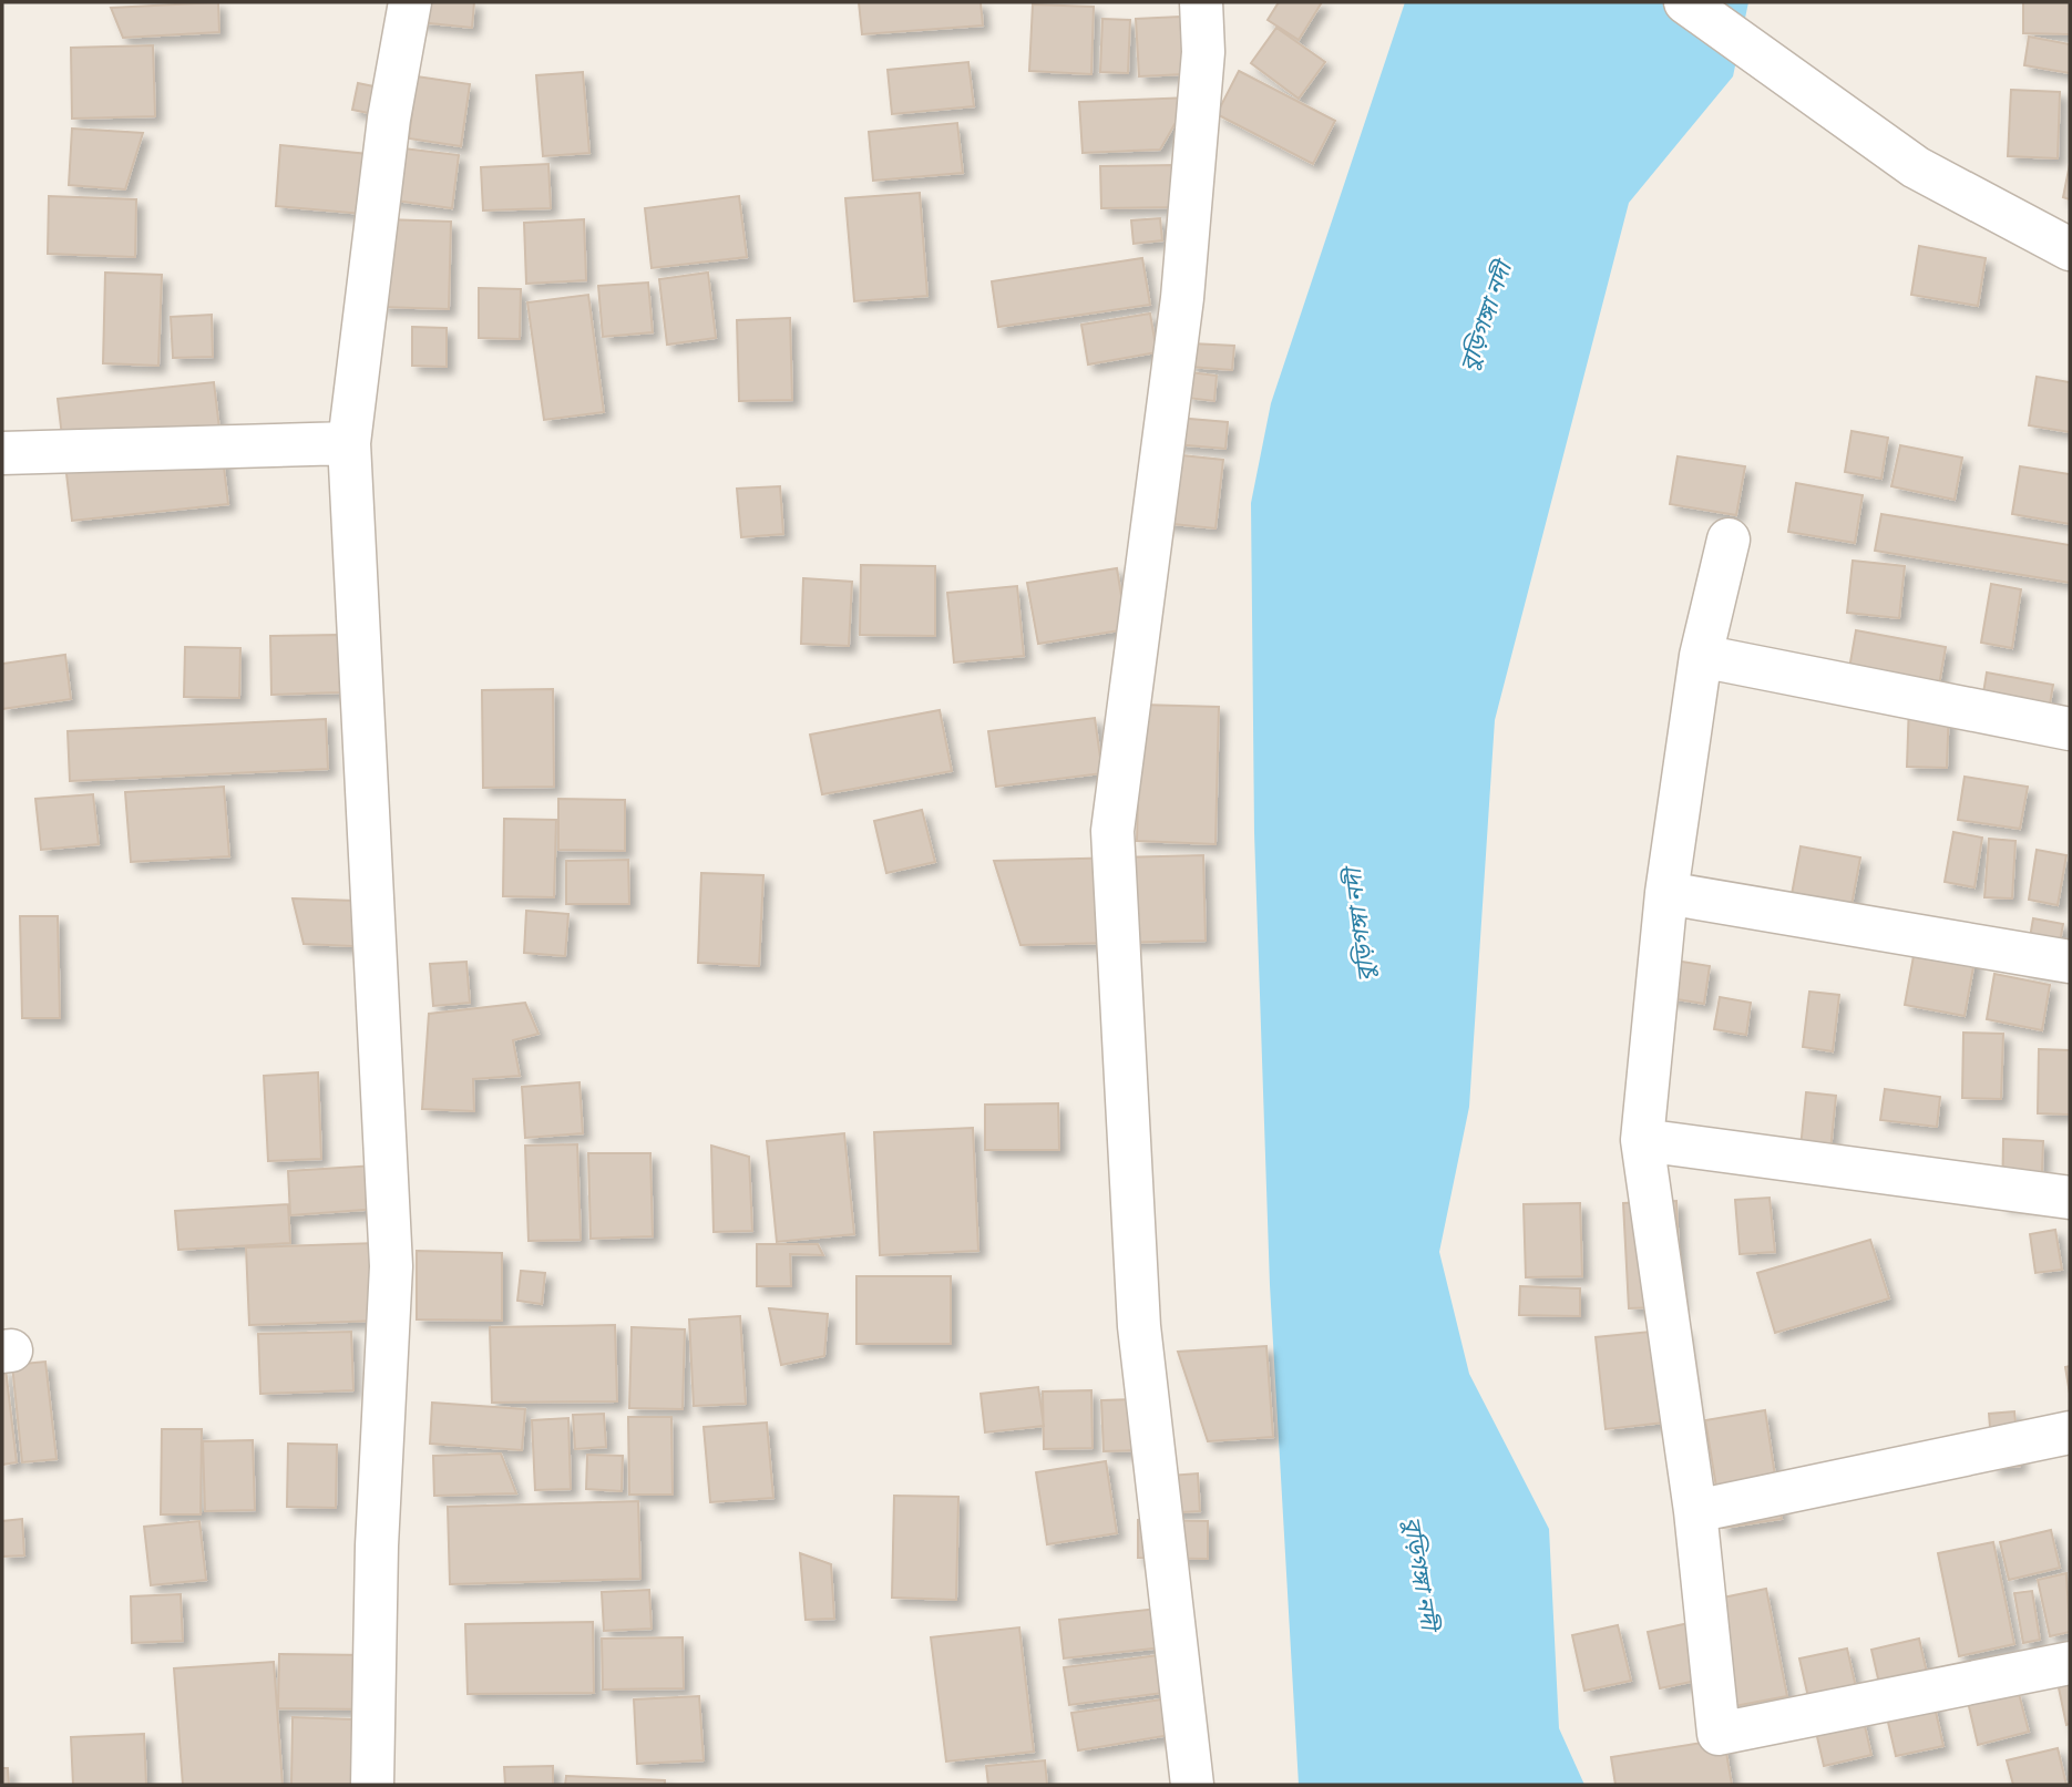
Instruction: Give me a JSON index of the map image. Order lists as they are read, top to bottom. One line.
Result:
{"water":["বুড়িগঙ্গা নদী"]}
